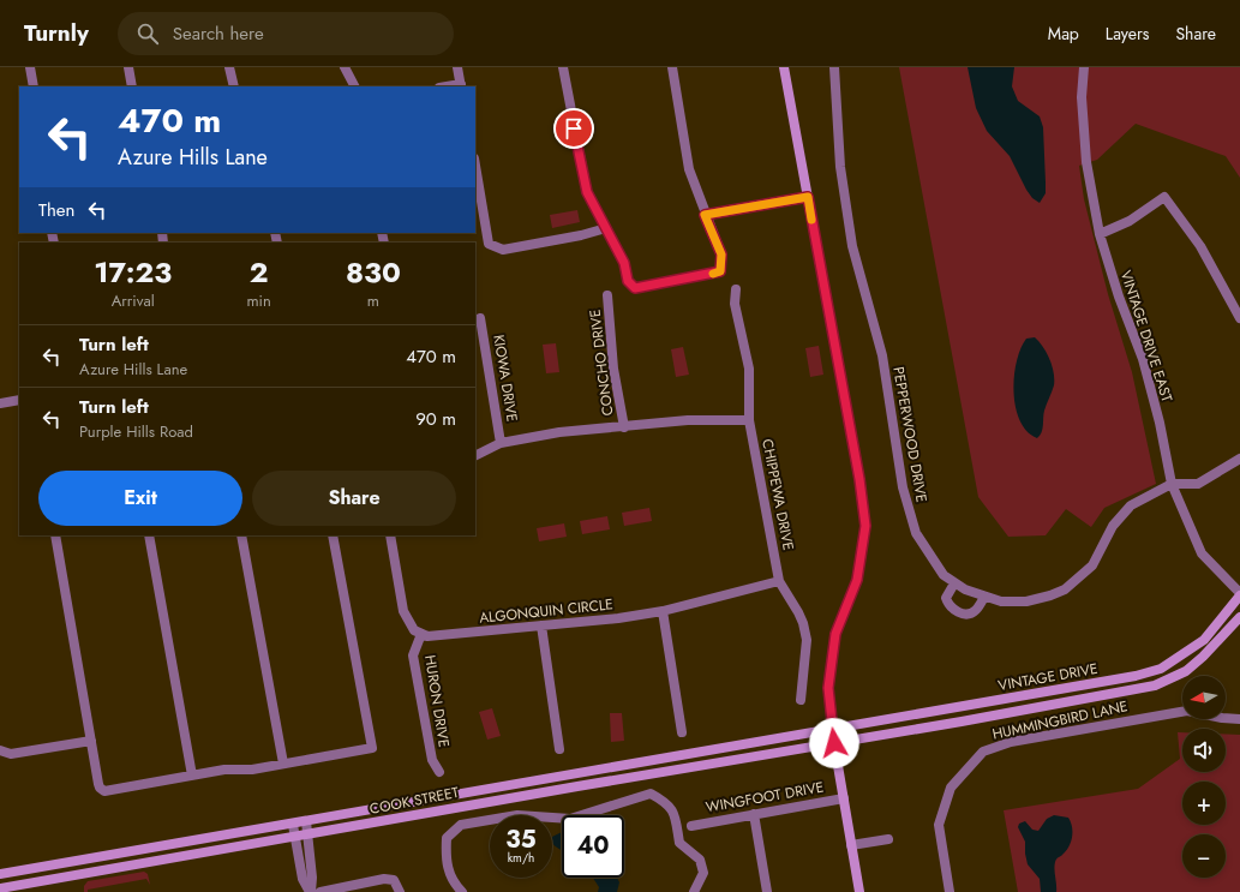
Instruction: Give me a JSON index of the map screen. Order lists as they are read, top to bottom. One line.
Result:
{"streets":{"street":["VINTAGE DRIVE EAST","CONCHO DRIVE","KIOWA DRIVE","PEPPERWOOD DRIVE","CHIPPEWA DRIVE","ALGONQUIN CIRCLE","VINTAGE DRIVE","HURON DRIVE","HUMMINGBIRD LANE","WINGFOOT DRIVE","COOK STREET"]},"crossings":[["VINTAGE DRIVE EAST","PEPPERWOOD DRIVE"],["VINTAGE DRIVE EAST","VINTAGE DRIVE"],["CHIPPEWA DRIVE","ALGONQUIN CIRCLE"],["ALGONQUIN CIRCLE","HURON DRIVE"],["VINTAGE DRIVE","COOK STREET"]],"north":"left","page":{"header":"Turnly","search":"Search here","nav":["Map","Layers","Share"],"turn":["470 m","Azure Hills Lane"],"then":"Then","eta":["17:23","Arrival","2","min","830","m"],"list":[{"name":"Turn left","note":"Azure Hills Lane","value":"470 m"},{"name":"Turn left","note":"Purple Hills Road","value":"90 m"}],"buttons":["Exit","Share"],"map_buttons":["+","−"],"speed":"35 km/h","limit":"40"}}
